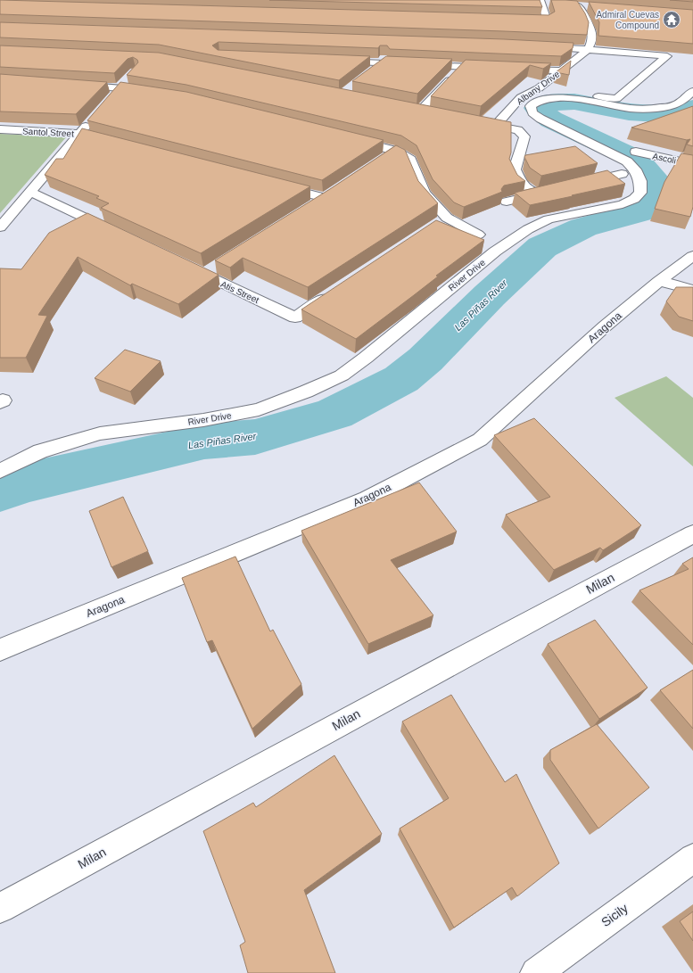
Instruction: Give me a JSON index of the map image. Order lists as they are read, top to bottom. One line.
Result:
{"streets":{"street":["Albany Drive","Santol Street","Ascoli","River Drive","Atis Street","Aragona","Milan","Sicily"]},"water":["Las Piñas River"],"places":{"temple":["Admiral Cuevas Compound"]}}
